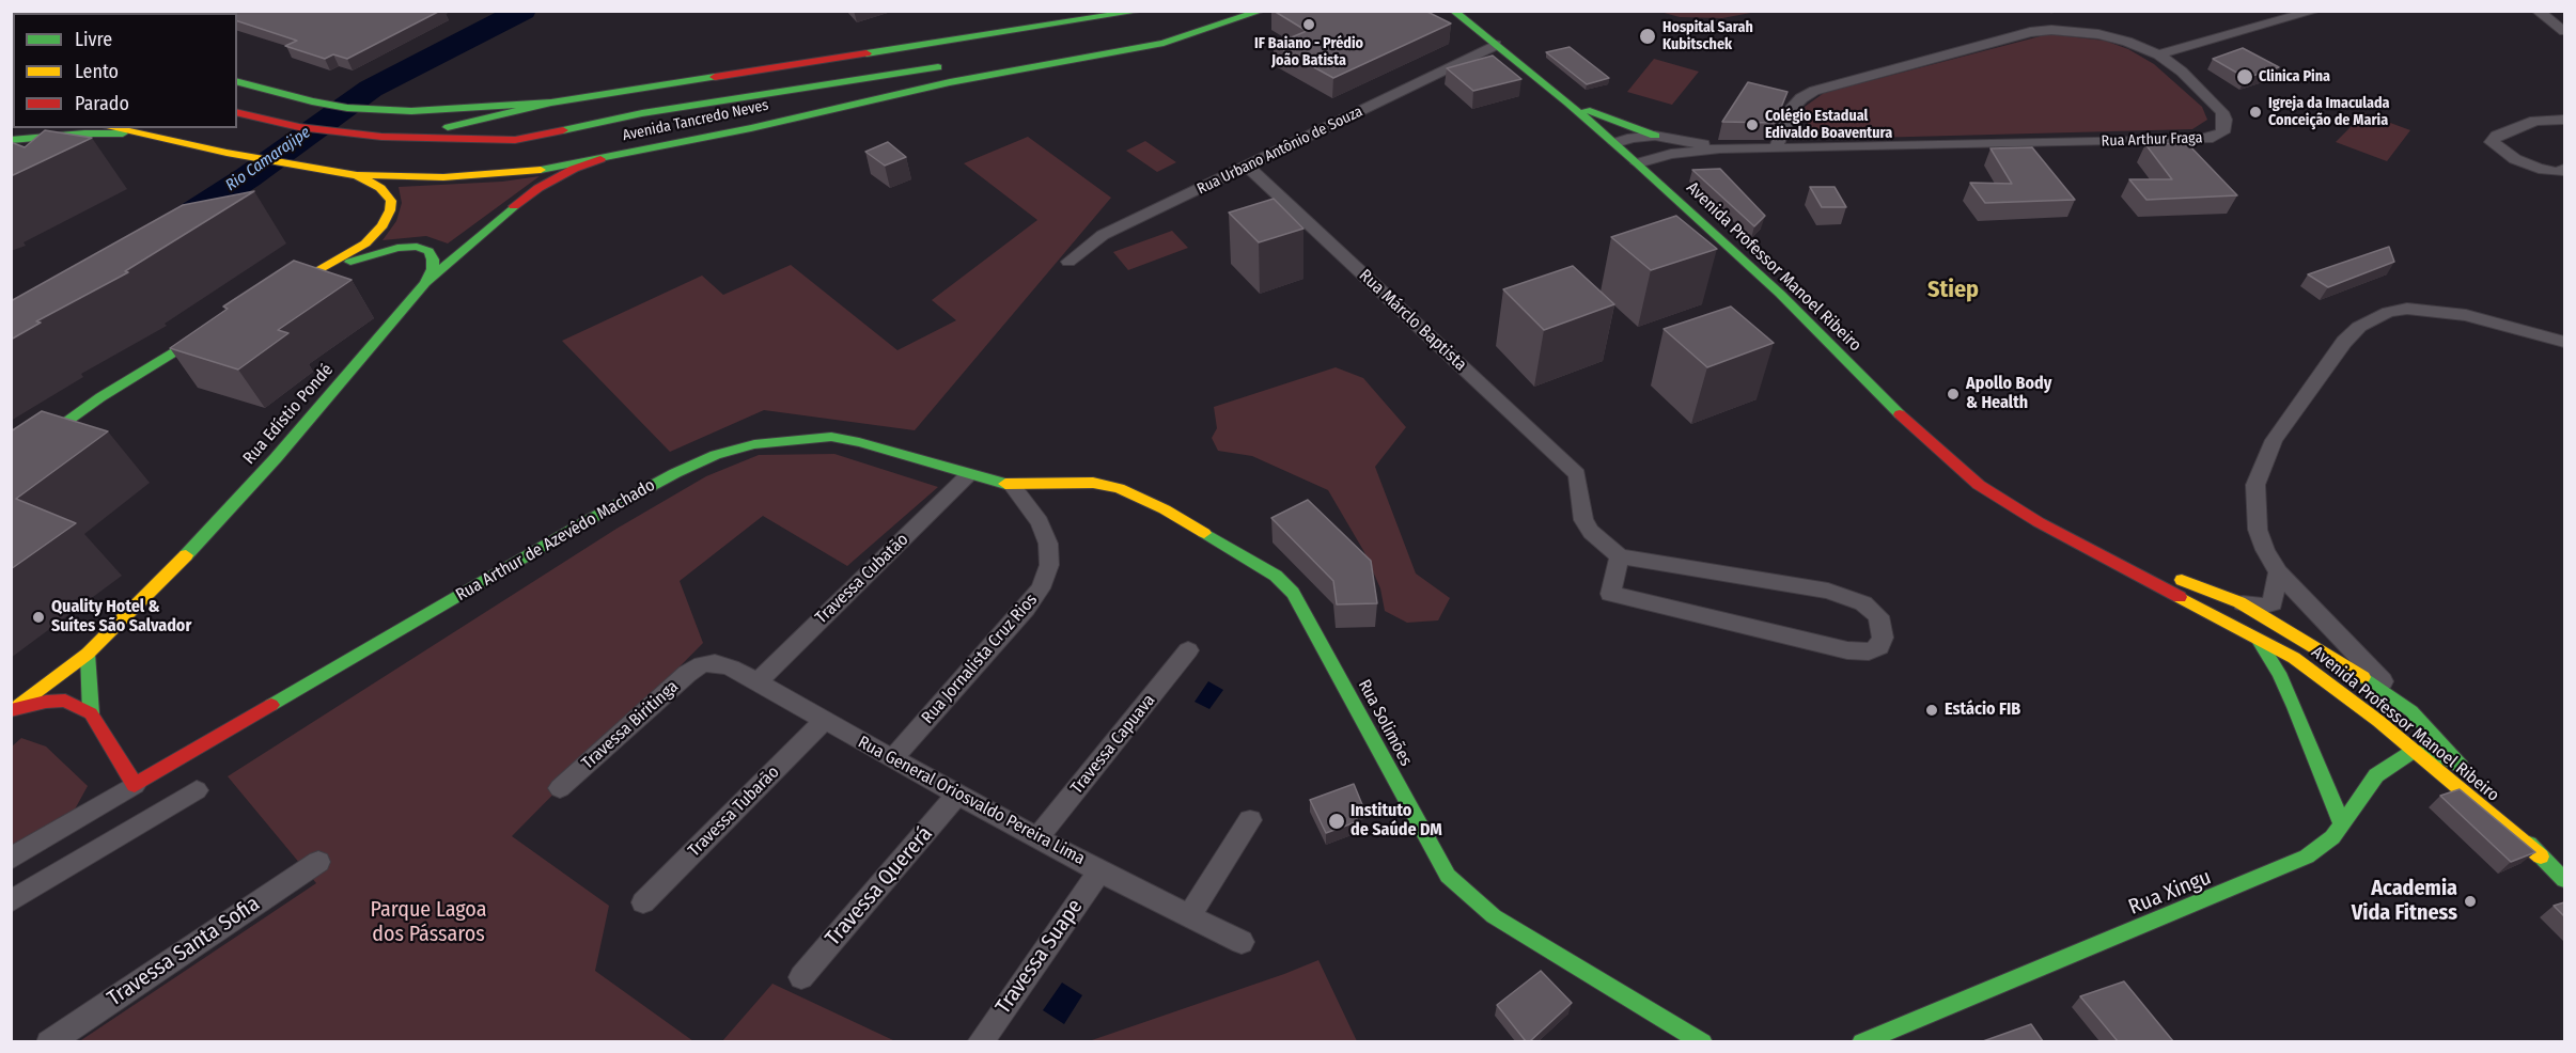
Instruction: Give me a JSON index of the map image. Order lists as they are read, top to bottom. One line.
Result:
{"streets":{"street":["Avenida Tancredo Neves","Rua Arthur Fraga","Rua Urbano Antônio de Souza","Avenida Professor Manoel Ribeiro","Rua Márclo Baptista","Rua Edístio Pondé","Rua Arthur de Azevêdo Machado","Travessa Cubatão","Rua Jornalista Cruz Rios","Rua Solimões","Travessa Biritinga","Travessa Capuava","Rua General Oriosvaldo Pereira Lima","Travessa Tubarão","Travessa Quererá","Rua Xingu","Travessa Santa Sofia","Travessa Suape"]},"crossings":[["Avenida Tancredo Neves","Rua Edístio Pondé"],["Rua Arthur Fraga","Avenida Professor Manoel Ribeiro"],["Rua Urbano Antônio de Souza","Avenida Professor Manoel Ribeiro"],["Rua Urbano Antônio de Souza","Rua Márclo Baptista"],["Avenida Professor Manoel Ribeiro","Rua Xingu"],["Rua Arthur de Azevêdo Machado","Travessa Cubatão"],["Rua Arthur de Azevêdo Machado","Rua Jornalista Cruz Rios"],["Rua Arthur de Azevêdo Machado","Rua Solimões"],["Travessa Cubatão","Rua General Oriosvaldo Pereira Lima"],["Rua Jornalista Cruz Rios","Rua Solimões"],["Rua Jornalista Cruz Rios","Rua General Oriosvaldo Pereira Lima"],["Travessa Biritinga","Rua General Oriosvaldo Pereira Lima"],["Travessa Capuava","Rua General Oriosvaldo Pereira Lima"],["Rua General Oriosvaldo Pereira Lima","Travessa Tubarão"],["Rua General Oriosvaldo Pereira Lima","Travessa Quererá"],["Rua General Oriosvaldo Pereira Lima","Travessa Suape"]],"districts":["Stiep"],"water":["Rio Camarajipe"],"parks":["Parque Lagoa dos Pássaros"],"places":["IF Baiano - Prédio João Batista","Hospital Sarah Kubitschek","Clinica Pina","Igreja da Imaculada Conceição de Maria","Colégio Estadual Edivaldo Boaventura","Apollo Body & Health","Quality Hotel & Suítes São Salvador","Estácio FIB","Instituto de Saúde DM","Academia Vida Fitness"],"legend":["Livre","Lento","Parado"]}
